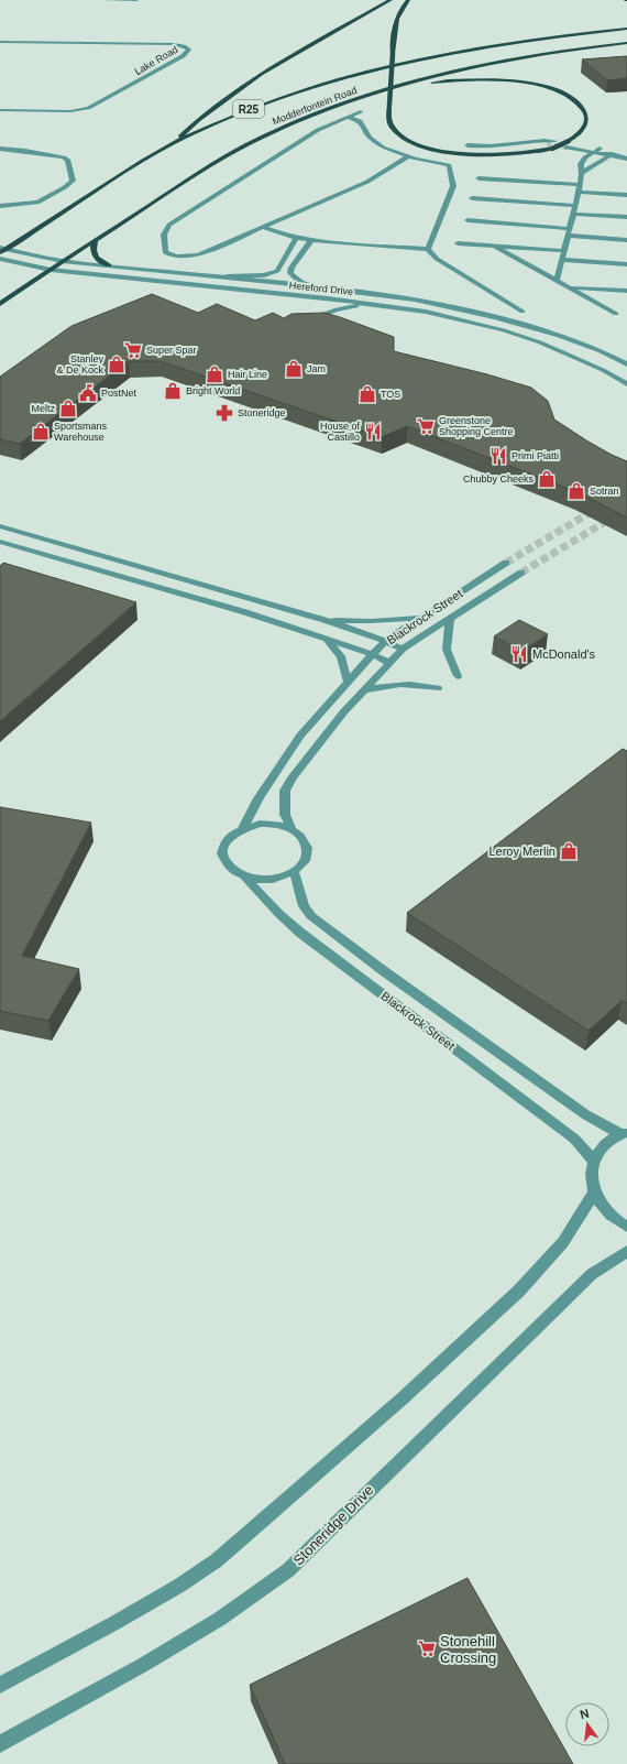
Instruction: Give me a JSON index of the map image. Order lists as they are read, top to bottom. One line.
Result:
{"streets":{"main road":["Modderfontein Road","R25"],"street":["Lake Road","Hereford Drive","Blackrock Street","Stoneridge Drive"]},"crossings":[["Modderfontein Road","Hereford Drive"]],"places":{"supermarket":["Super Spar","Greenstone Shopping Centre","Stonehill Crossing"],"shop":["Stanley & De Kock","Jam","Hair Line","Bright World","TOS","Meltz","Sportsmans Warehouse","Chubby Cheeks","Sotran","Leroy Merlin"],"public building":["PostNet"],"pharmacy":["Stoneridge"],"restaurant":["House of Castillo","Primi Piatti","McDonald's"]},"north":"top"}
